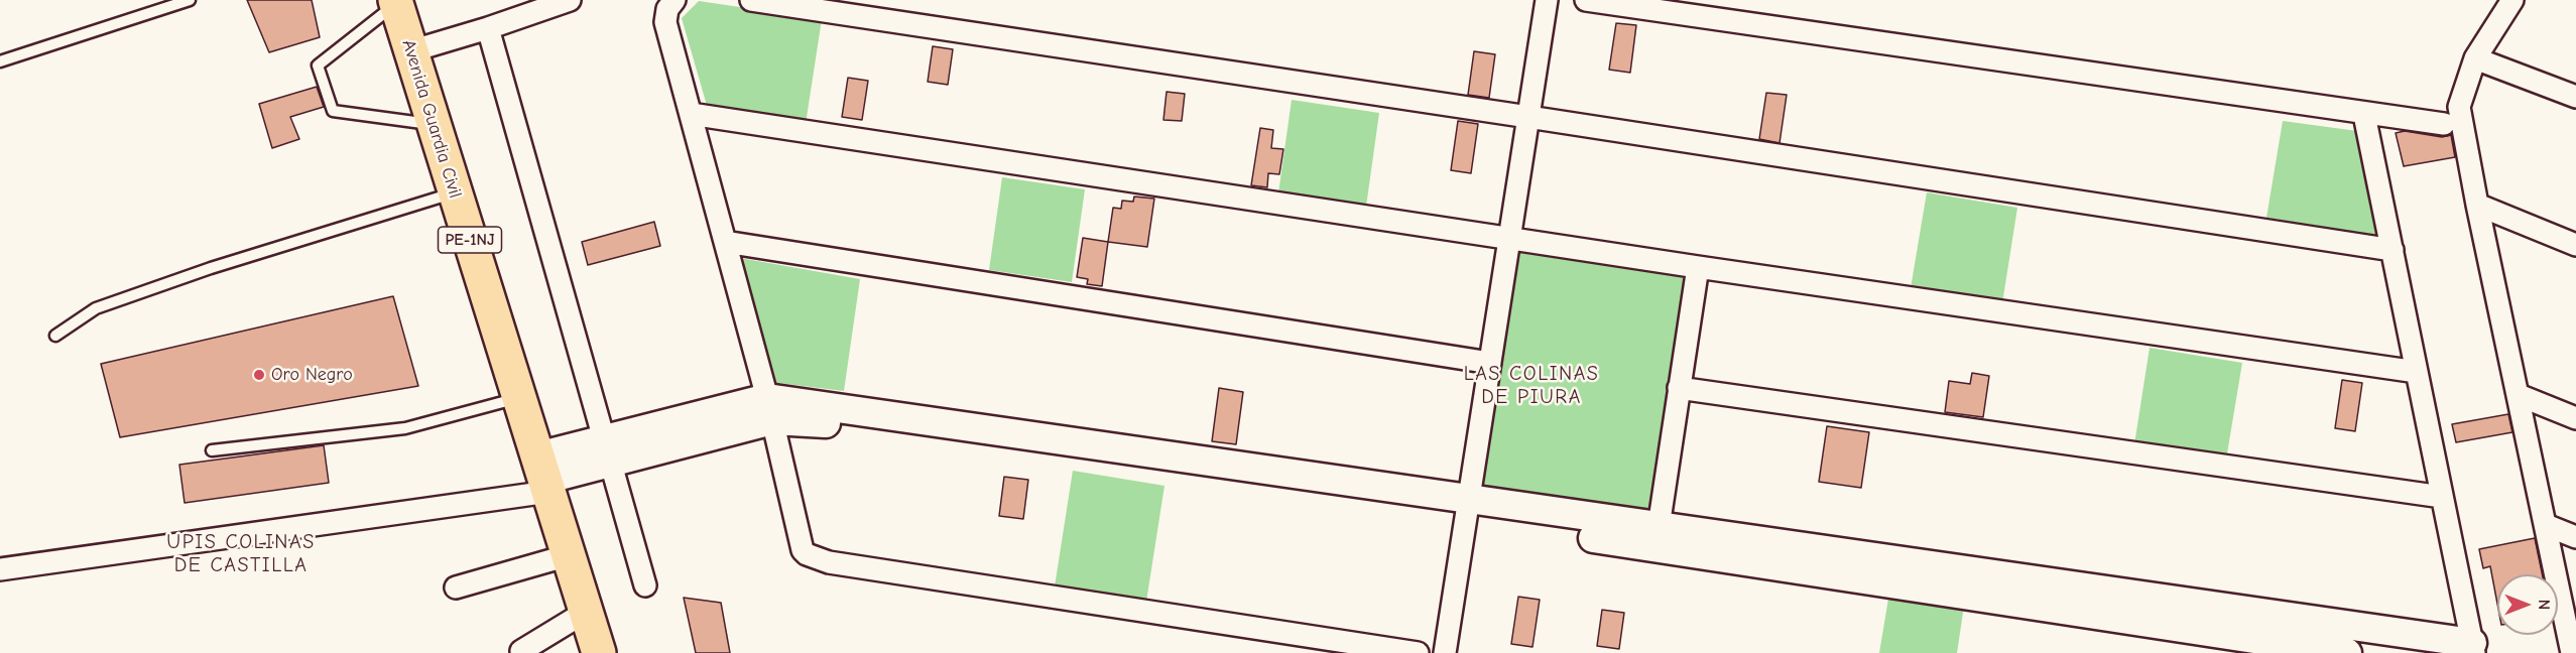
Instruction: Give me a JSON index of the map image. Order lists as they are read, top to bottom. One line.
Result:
{"streets":{"highway":["Avenida Guardia Civil","PE-1NJ"]},"crossings":[["Avenida Guardia Civil","PE-1NJ"]],"districts":["LAS COLINAS DE PIURA","UPIS COLINAS DE CASTILLA"],"places":["Oro Negro"],"north":"right"}
